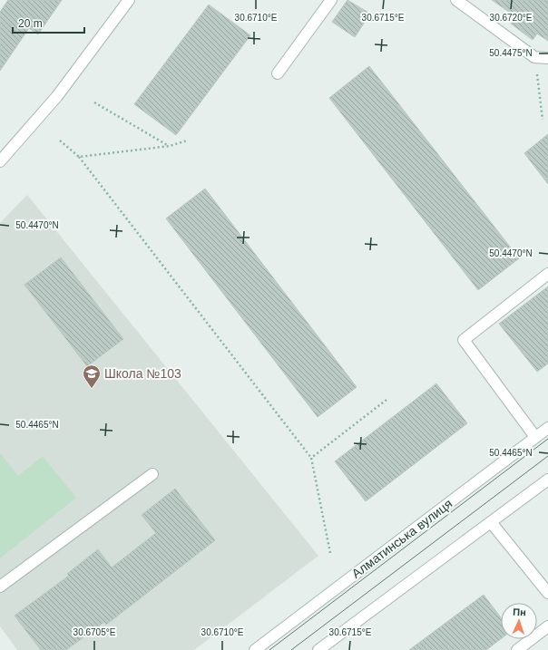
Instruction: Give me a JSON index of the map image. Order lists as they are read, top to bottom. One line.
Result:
{"streets":{"street":["Алматинська вулиця"]},"places":{"school or university":["Школа №103"]},"scale_bar":"20 m","north":"top","coordinates":["30.6710°E","30.6715°E","30.6720°E","50.4475°N","50.4470°N","50.4465°N","30.6705°E"]}
